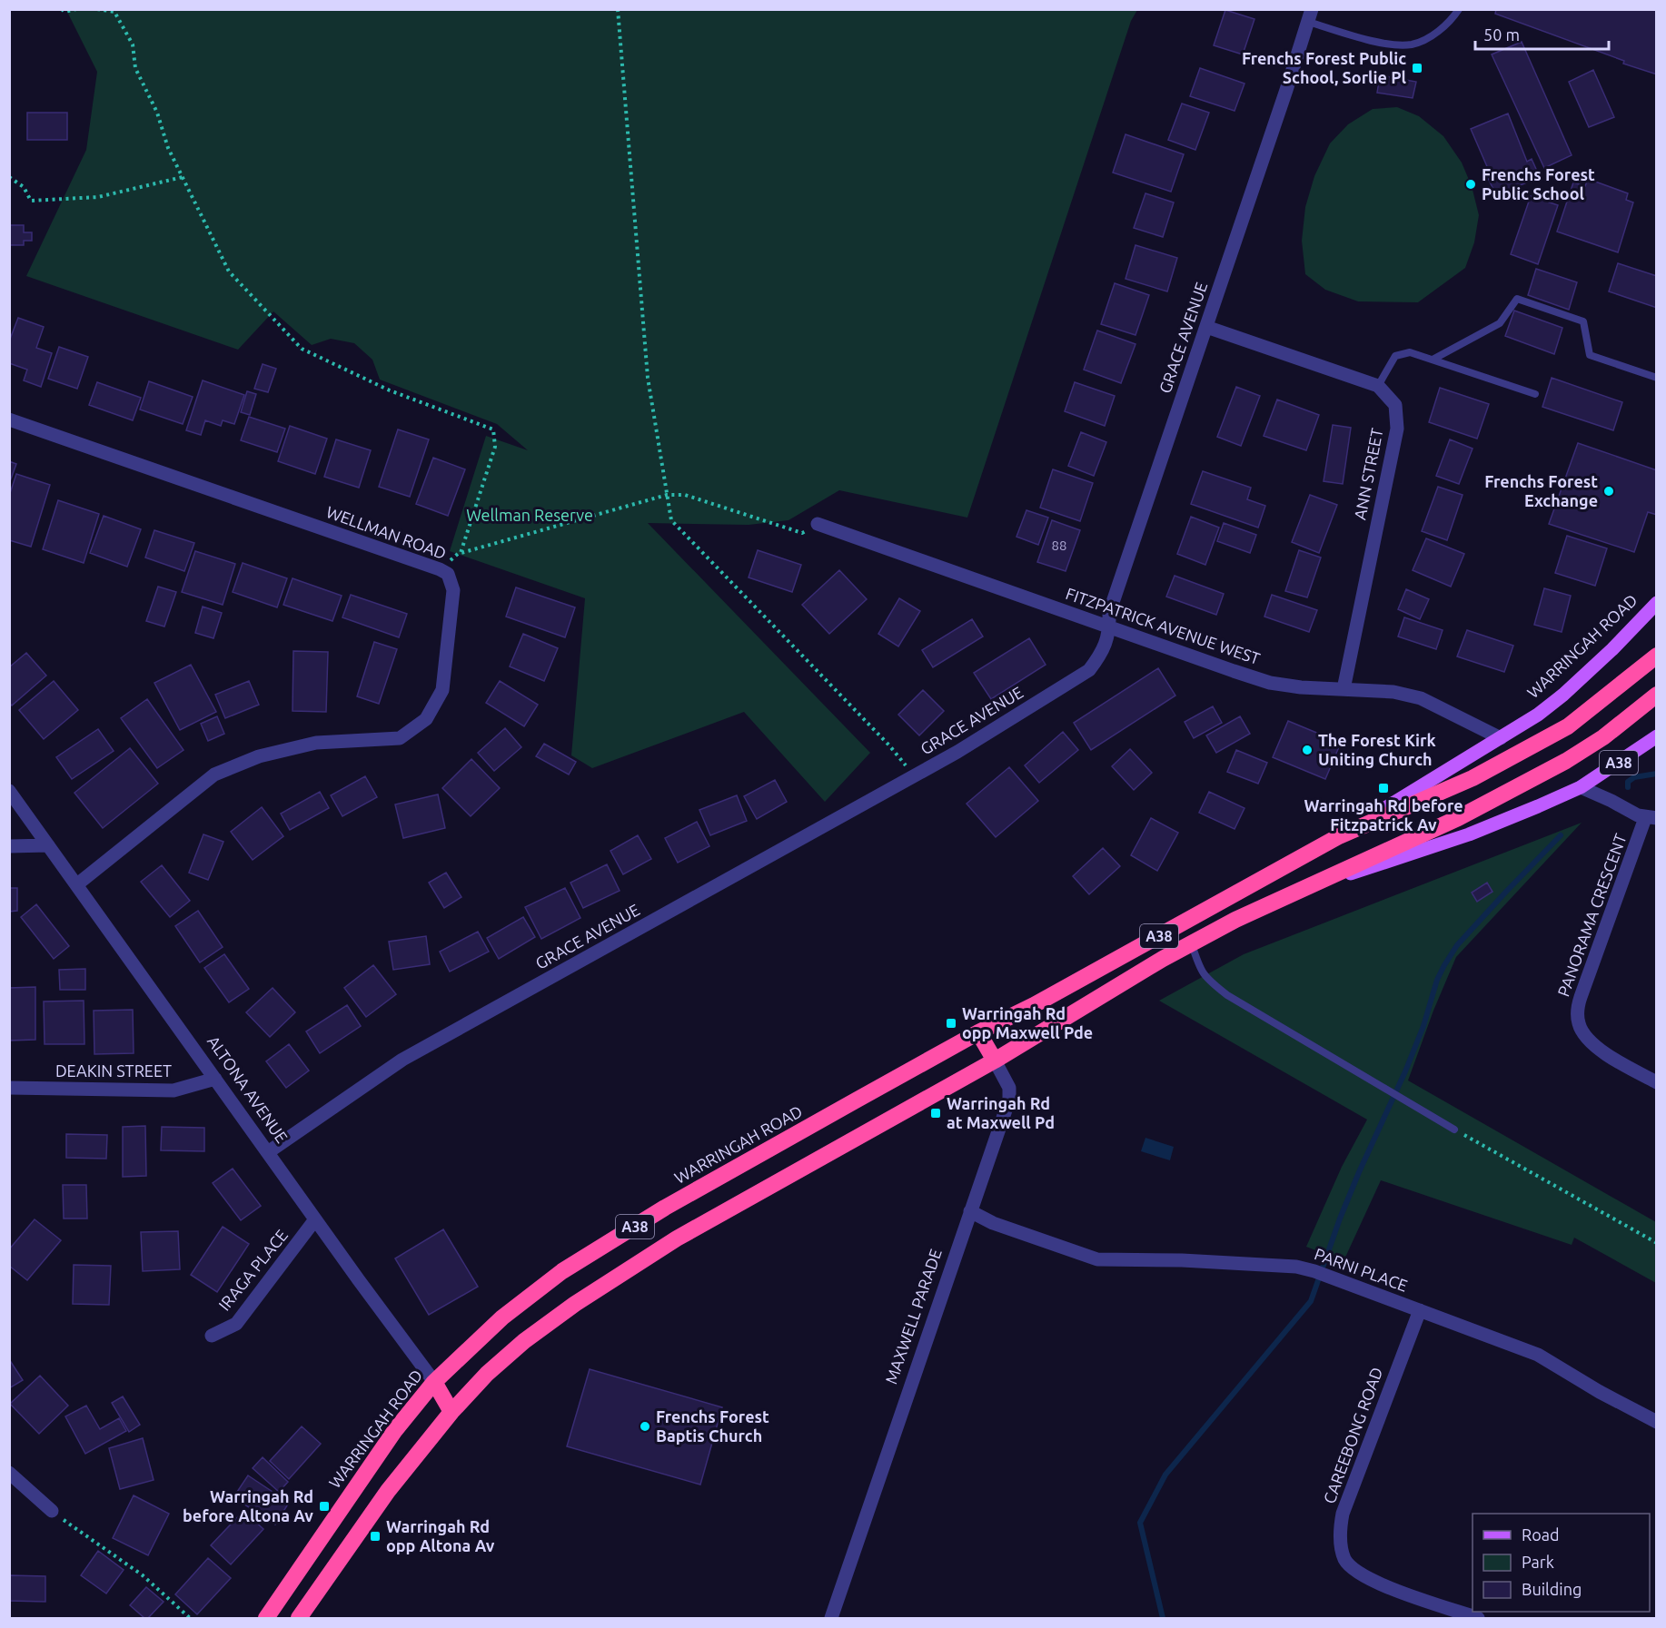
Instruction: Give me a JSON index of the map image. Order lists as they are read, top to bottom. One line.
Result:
{"streets":{"highway":["WARRINGAH ROAD","A38","ALTONA AVENUE","MAXWELL PARADE"],"street":["GRACE AVENUE","ANN STREET","WELLMAN ROAD","FITZPATRICK AVENUE WEST","PANORAMA CRESCENT","DEAKIN STREET","IRAGA PLACE","PARNI PLACE","CAREEBONG ROAD"]},"crossings":[["GRACE AVENUE","FITZPATRICK AVENUE WEST"],["GRACE AVENUE","ALTONA AVENUE"],["ANN STREET","FITZPATRICK AVENUE WEST"],["WELLMAN ROAD","ALTONA AVENUE"],["FITZPATRICK AVENUE WEST","WARRINGAH ROAD"],["WARRINGAH ROAD","ALTONA AVENUE"],["WARRINGAH ROAD","MAXWELL PARADE"],["A38","ALTONA AVENUE"],["A38","MAXWELL PARADE"],["DEAKIN STREET","ALTONA AVENUE"],["ALTONA AVENUE","IRAGA PLACE"],["PARNI PLACE","MAXWELL PARADE"],["PARNI PLACE","CAREEBONG ROAD"]],"parks":["Wellman Reserve"],"places":{"transit":["Frenchs Forest Public School, Sorlie Pl","Warringah Rd before Fitzpatrick Av","Warringah Rd opp Maxwell Pde","Warringah Rd at Maxwell Pd","Warringah Rd before Altona Av","Warringah Rd opp Altona Av"],"other":["Frenchs Forest Public School","Frenchs Forest Exchange","The Forest Kirk Uniting Church","Frenchs Forest Baptis Church"]},"house_numbers":["88"],"legend":["Road","Park","Building"],"scale_bar":"50 m"}
